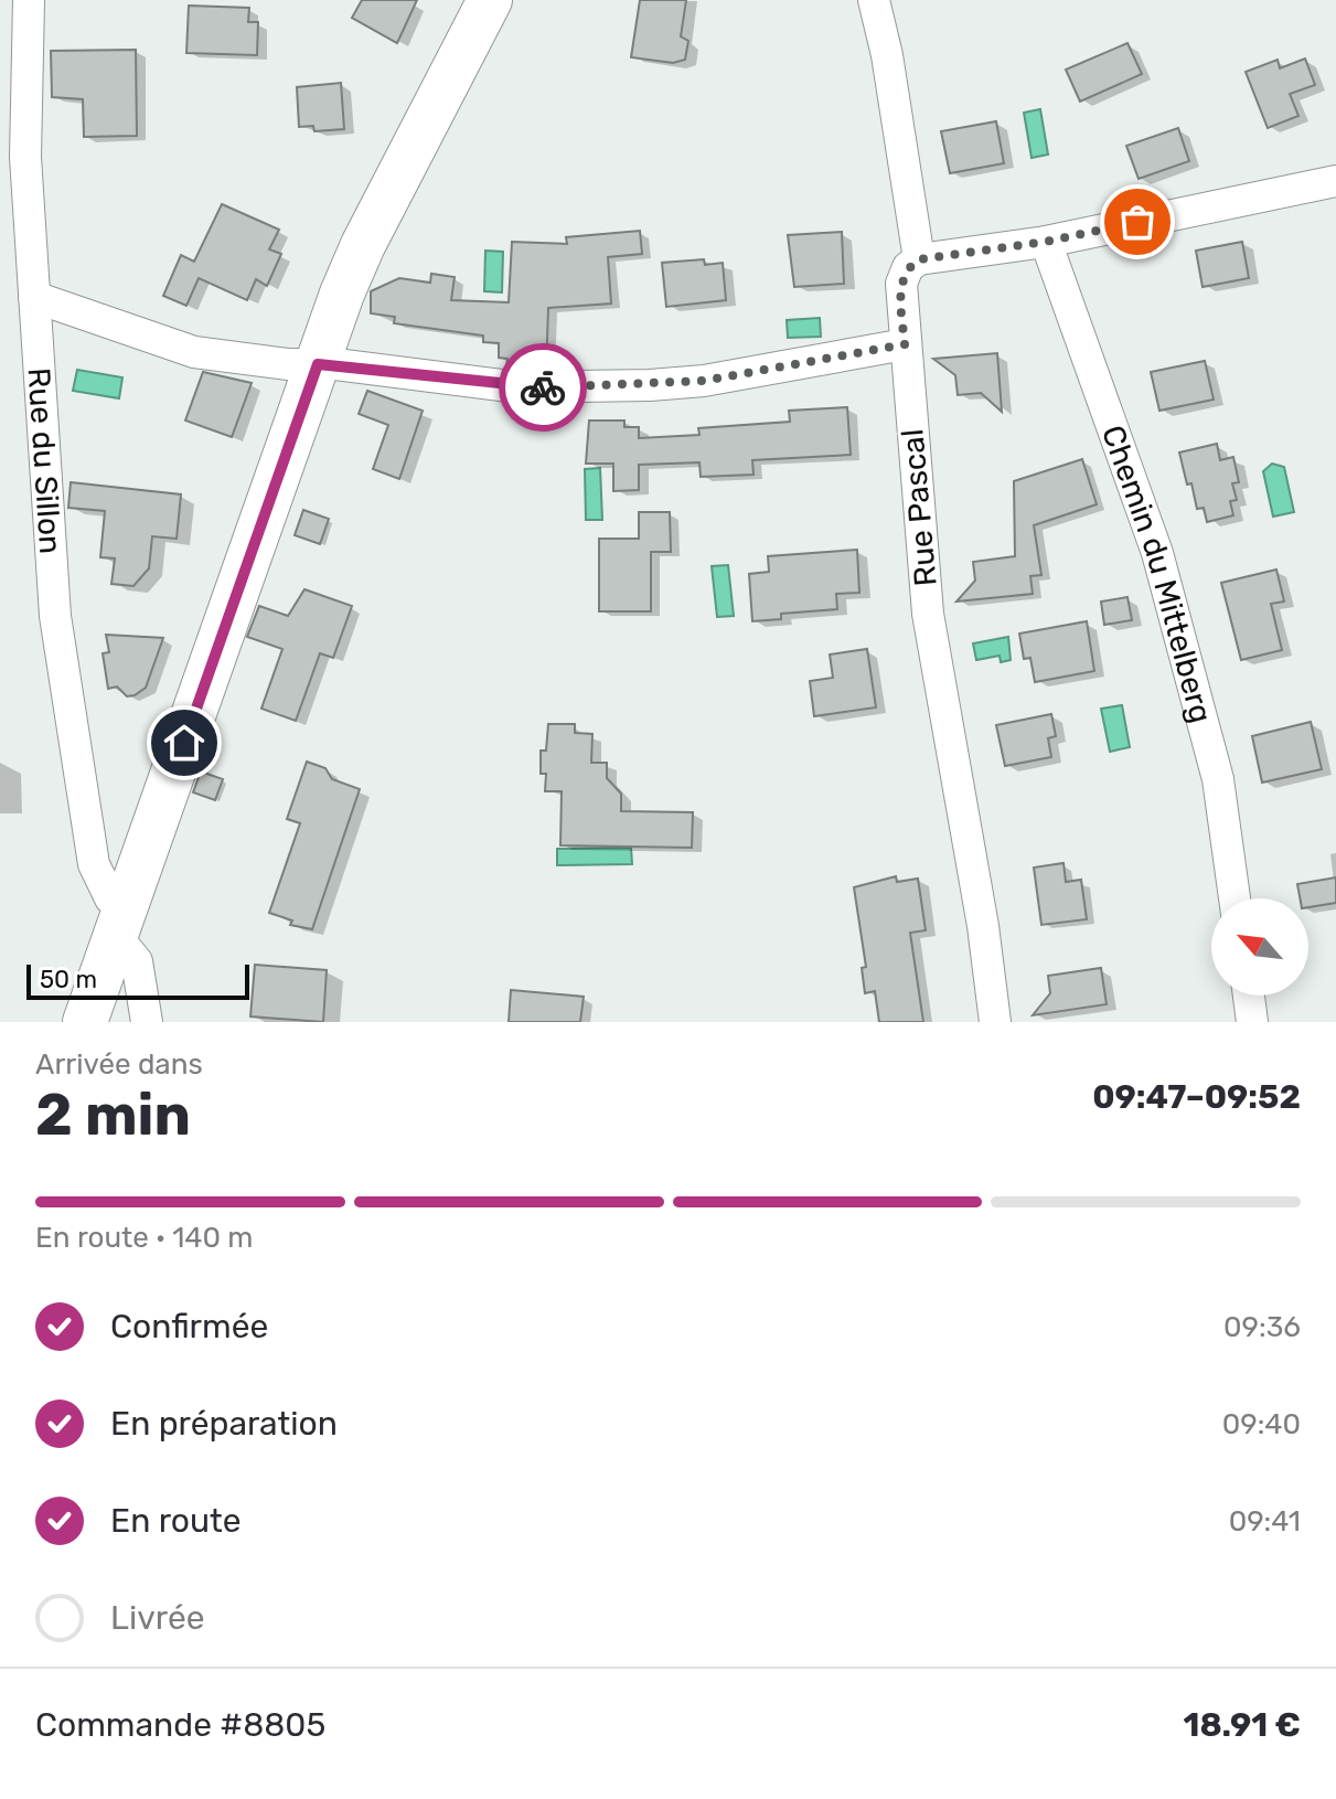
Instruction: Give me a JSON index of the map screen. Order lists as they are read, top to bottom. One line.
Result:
{"streets":{"street":["Rue du Sillon","Rue Pascal","Chemin du Mittelberg"]},"scale_bar":"50 m","north":"top left","page":{"scale":"50 m","heading":["2 min","Arrivée dans","09:47–09:52"],"panel":["Commande #8805","18.91 €"],"bar":"En route · 140 m","list":[["Confirmée","09:36"],["En préparation","09:40"],["En route","09:41"],"Livrée"]}}
